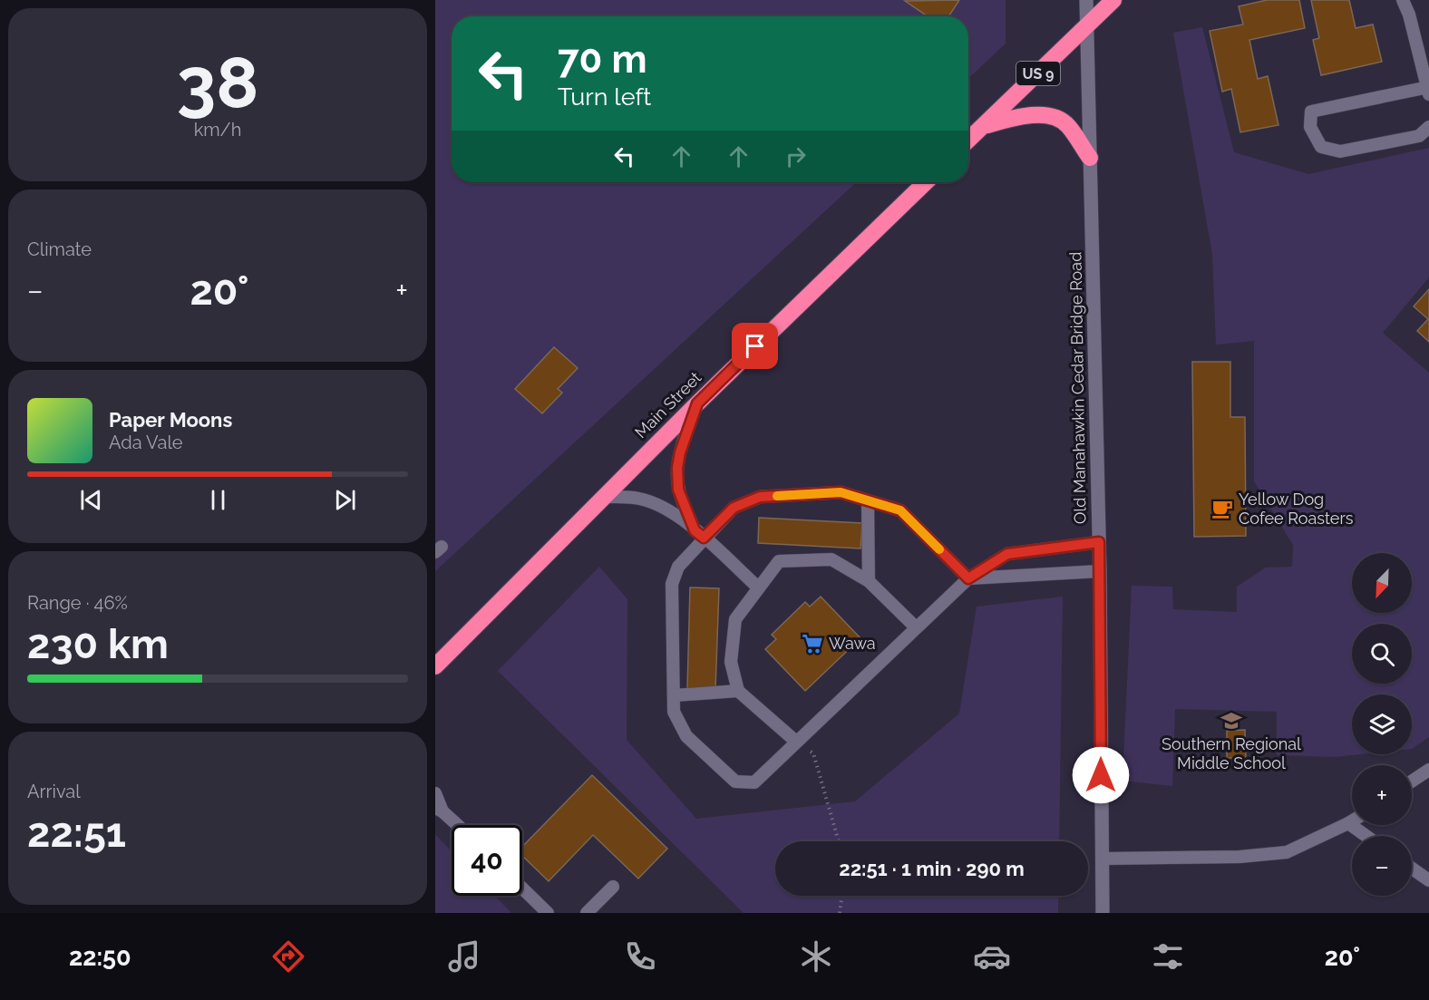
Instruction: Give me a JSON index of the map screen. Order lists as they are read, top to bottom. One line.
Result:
{"streets":{"highway":["US 9","Main Street"],"street":["Old Manahawkin Cedar Bridge Road"]},"crossings":[["US 9","Old Manahawkin Cedar Bridge Road"]],"places":{"cafe":["Yellow Dog Cofee Roasters"],"supermarket":["Wawa"],"school or university":["Southern Regional Middle School"]},"north":"bottom left","page":{"tile":[["38","km/h"],"Climate",["Range · 46%","230 km"],["Arrival","22:51"]],"turn":["70 m","Turn left"],"heat":["−","20°","+"],"song":["Paper Moons","Ada Vale"],"map_buttons":["+","−"],"limit":"40","trip":"22:51 · 1 min · 290 m","tabs":["22:50","20°"]}}
